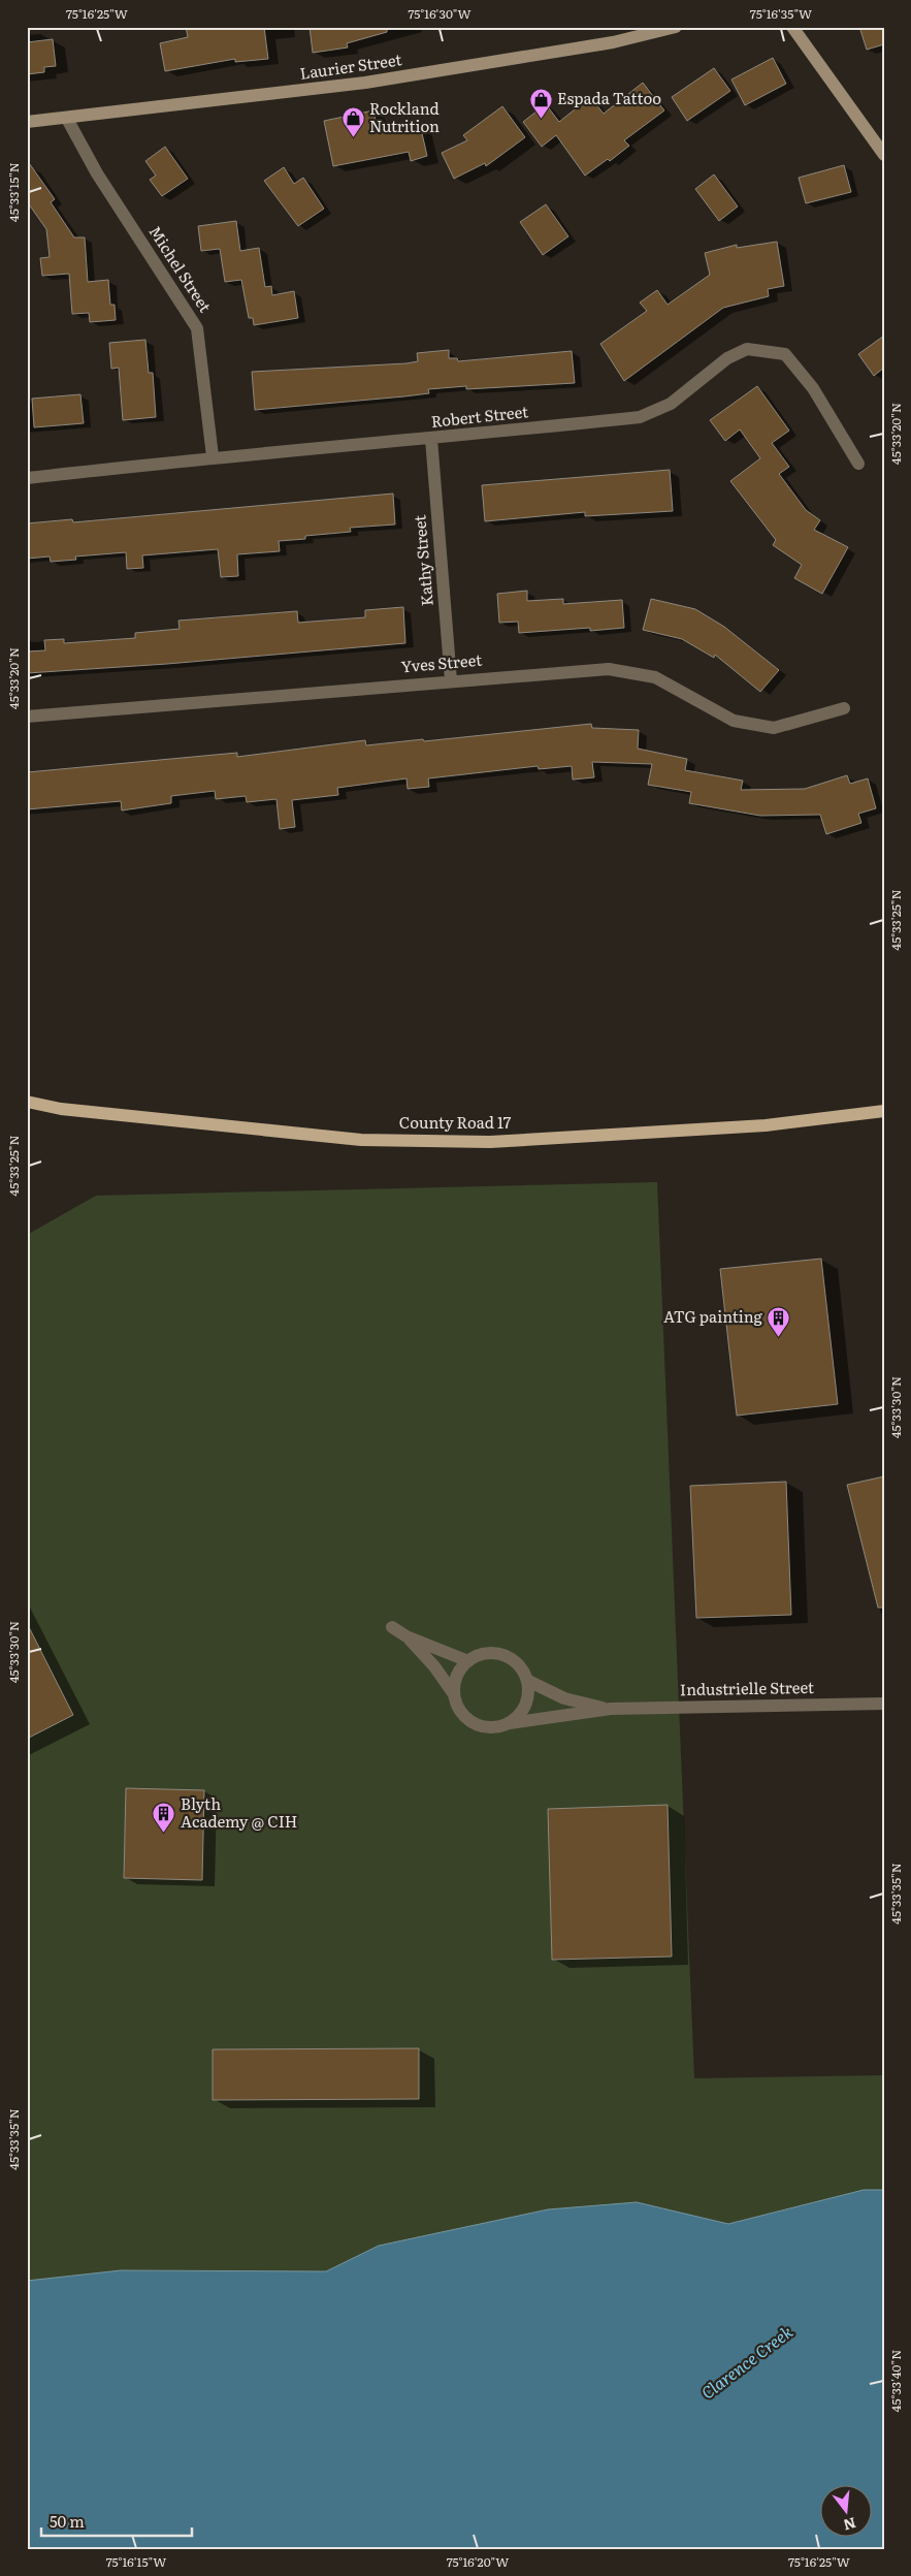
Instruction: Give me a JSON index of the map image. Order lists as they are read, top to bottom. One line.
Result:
{"streets":{"main road":["Laurier Street","County Road 17"],"street":["Michel Street","Robert Street","Kathy Street","Yves Street","Industrielle Street"]},"crossings":[["Laurier Street","Michel Street"],["Michel Street","Robert Street"],["Robert Street","Kathy Street"],["Kathy Street","Yves Street"]],"water":["Clarence Creek"],"places":{"shop":["Espada Tattoo","Rockland Nutrition"],"building":["ATG painting","Blyth Academy @ CIH"]},"scale_bar":"50 m","north":"bottom","coordinates":["75°16'25\"W","75°16'30\"W","75°16'35\"W","45°33'15\"N","45°33'20\"N","45°33'25\"N","45°33'30\"N","45°33'35\"N","45°33'40\"N","75°16'15\"W","75°16'20\"W"]}
